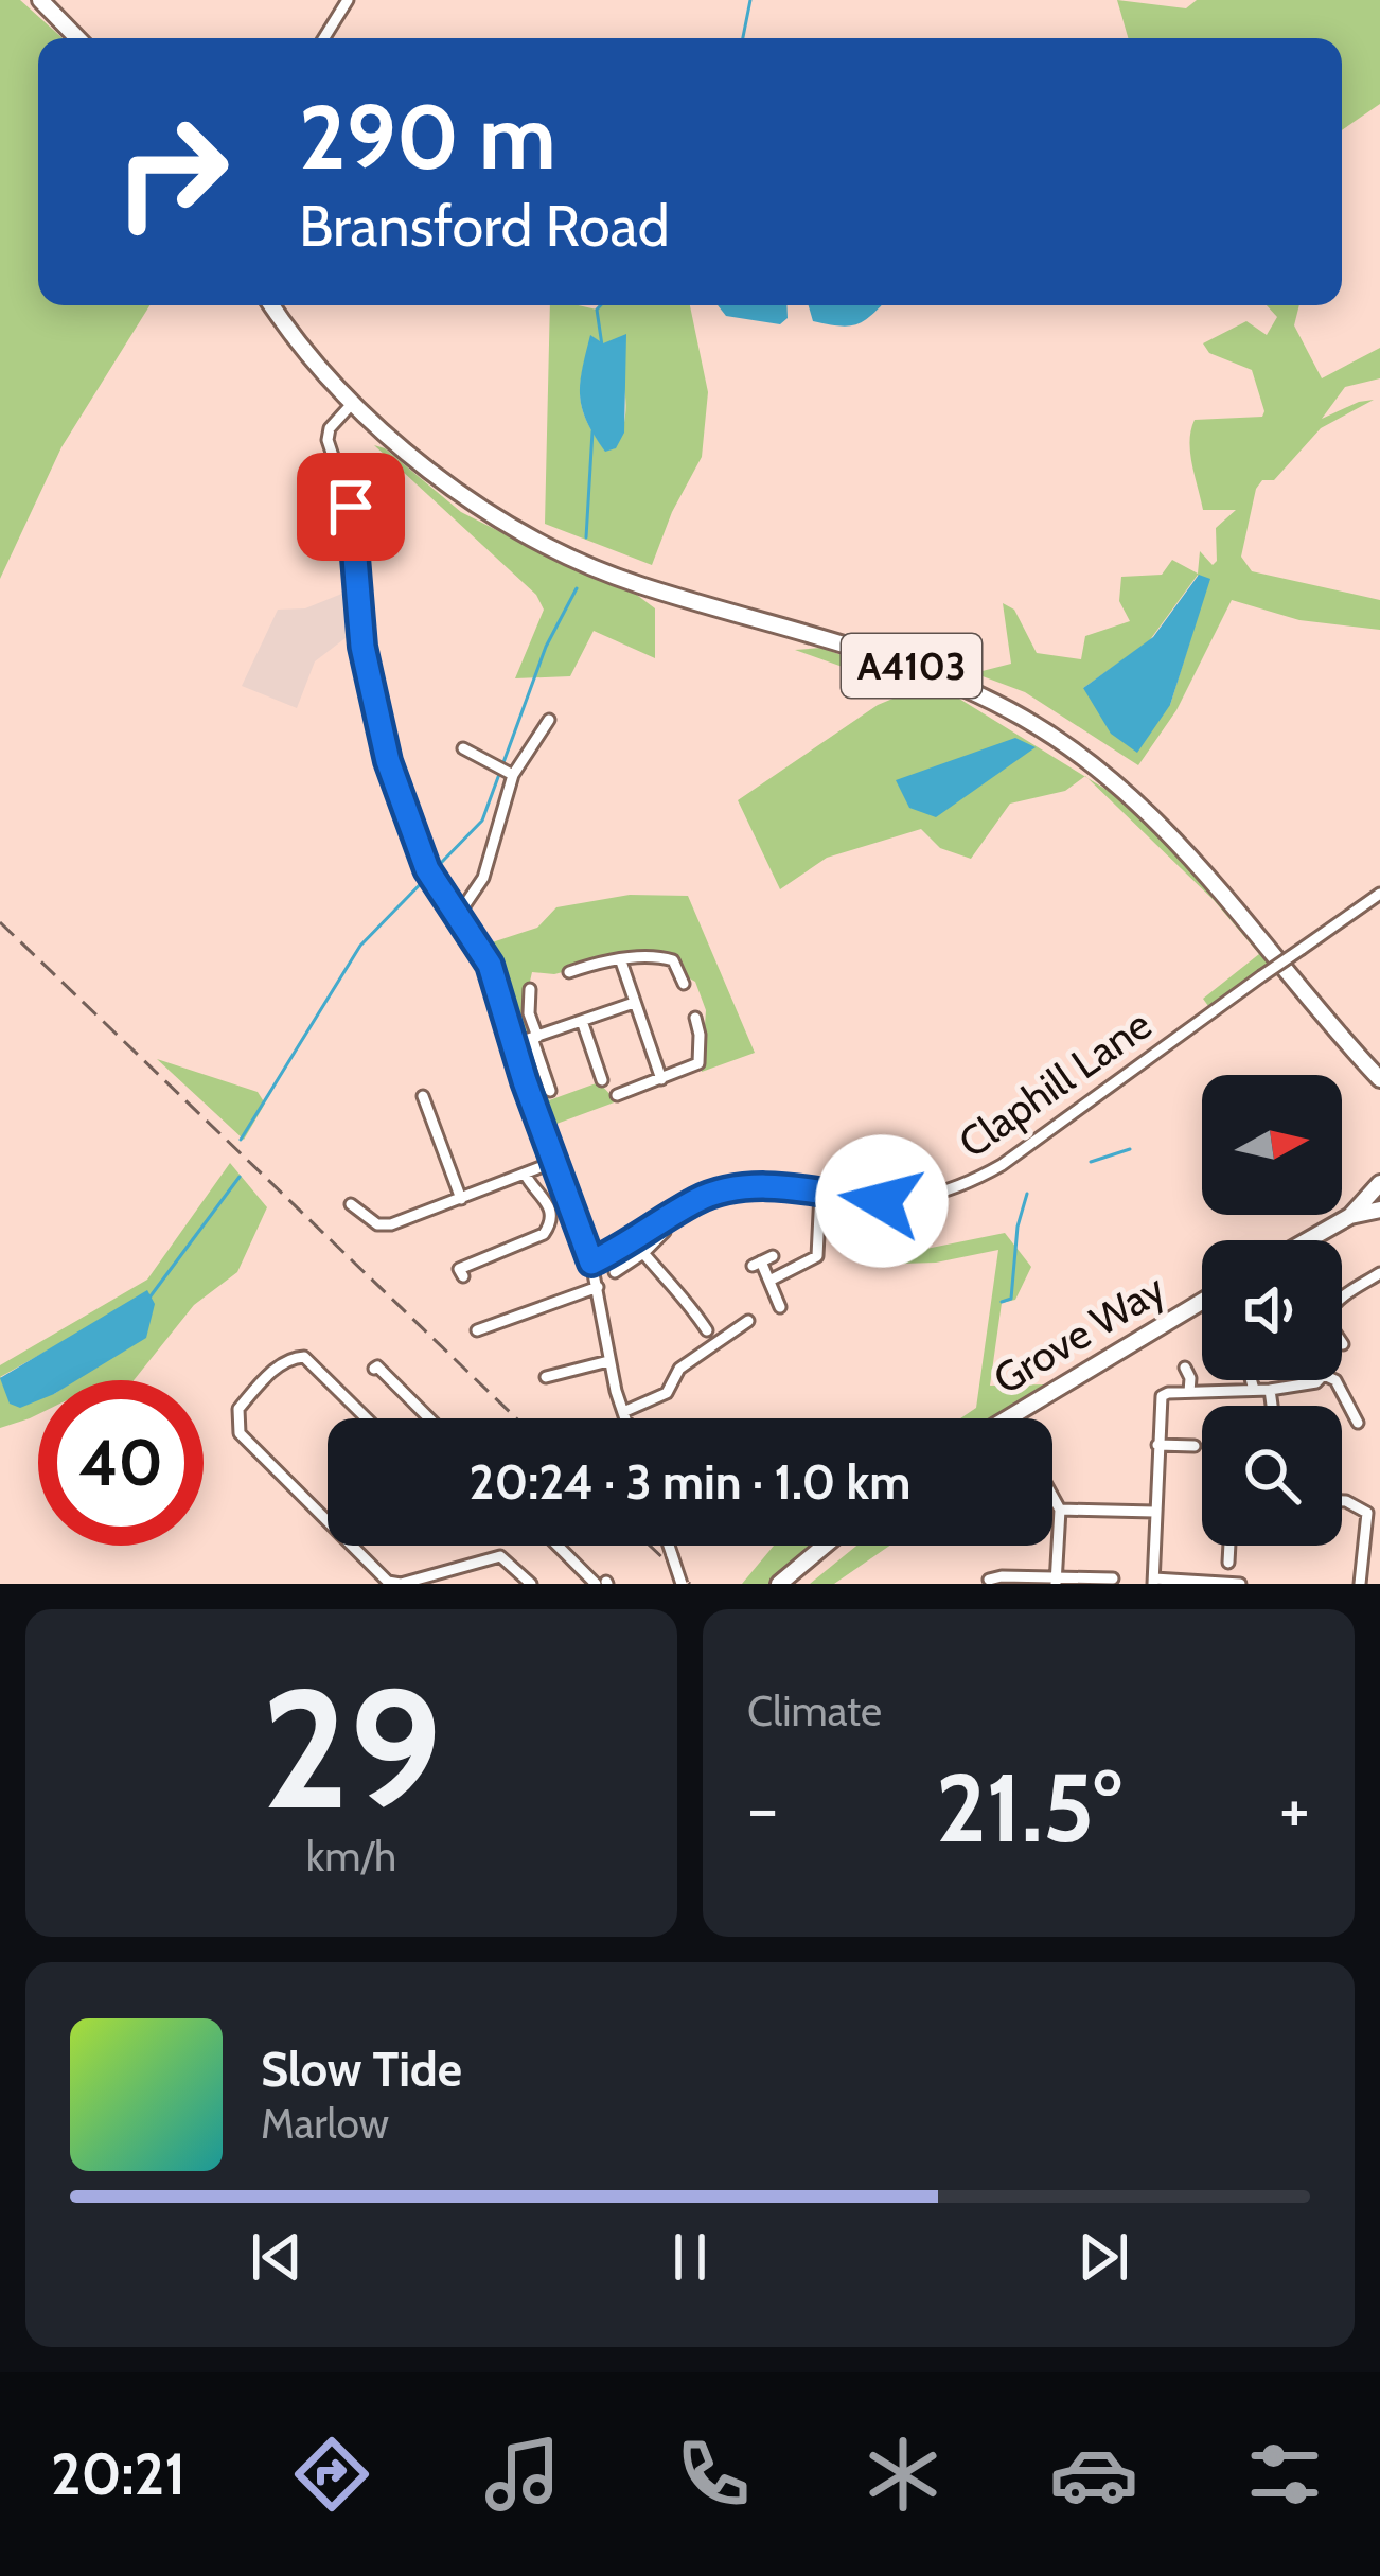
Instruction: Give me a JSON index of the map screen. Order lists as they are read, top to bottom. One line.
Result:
{"streets":{"highway":["A4103","Grove Way"],"street":["Claphill Lane"]},"north":"right","page":{"turn":["290 m","Bransford Road"],"limit":"40","trip":"20:24 · 3 min · 1.0 km","tile":[["29","km/h"],"Climate"],"heat":["−","21.5°","+"],"song":["Slow Tide","Marlow"],"tabs":"20:21"}}
